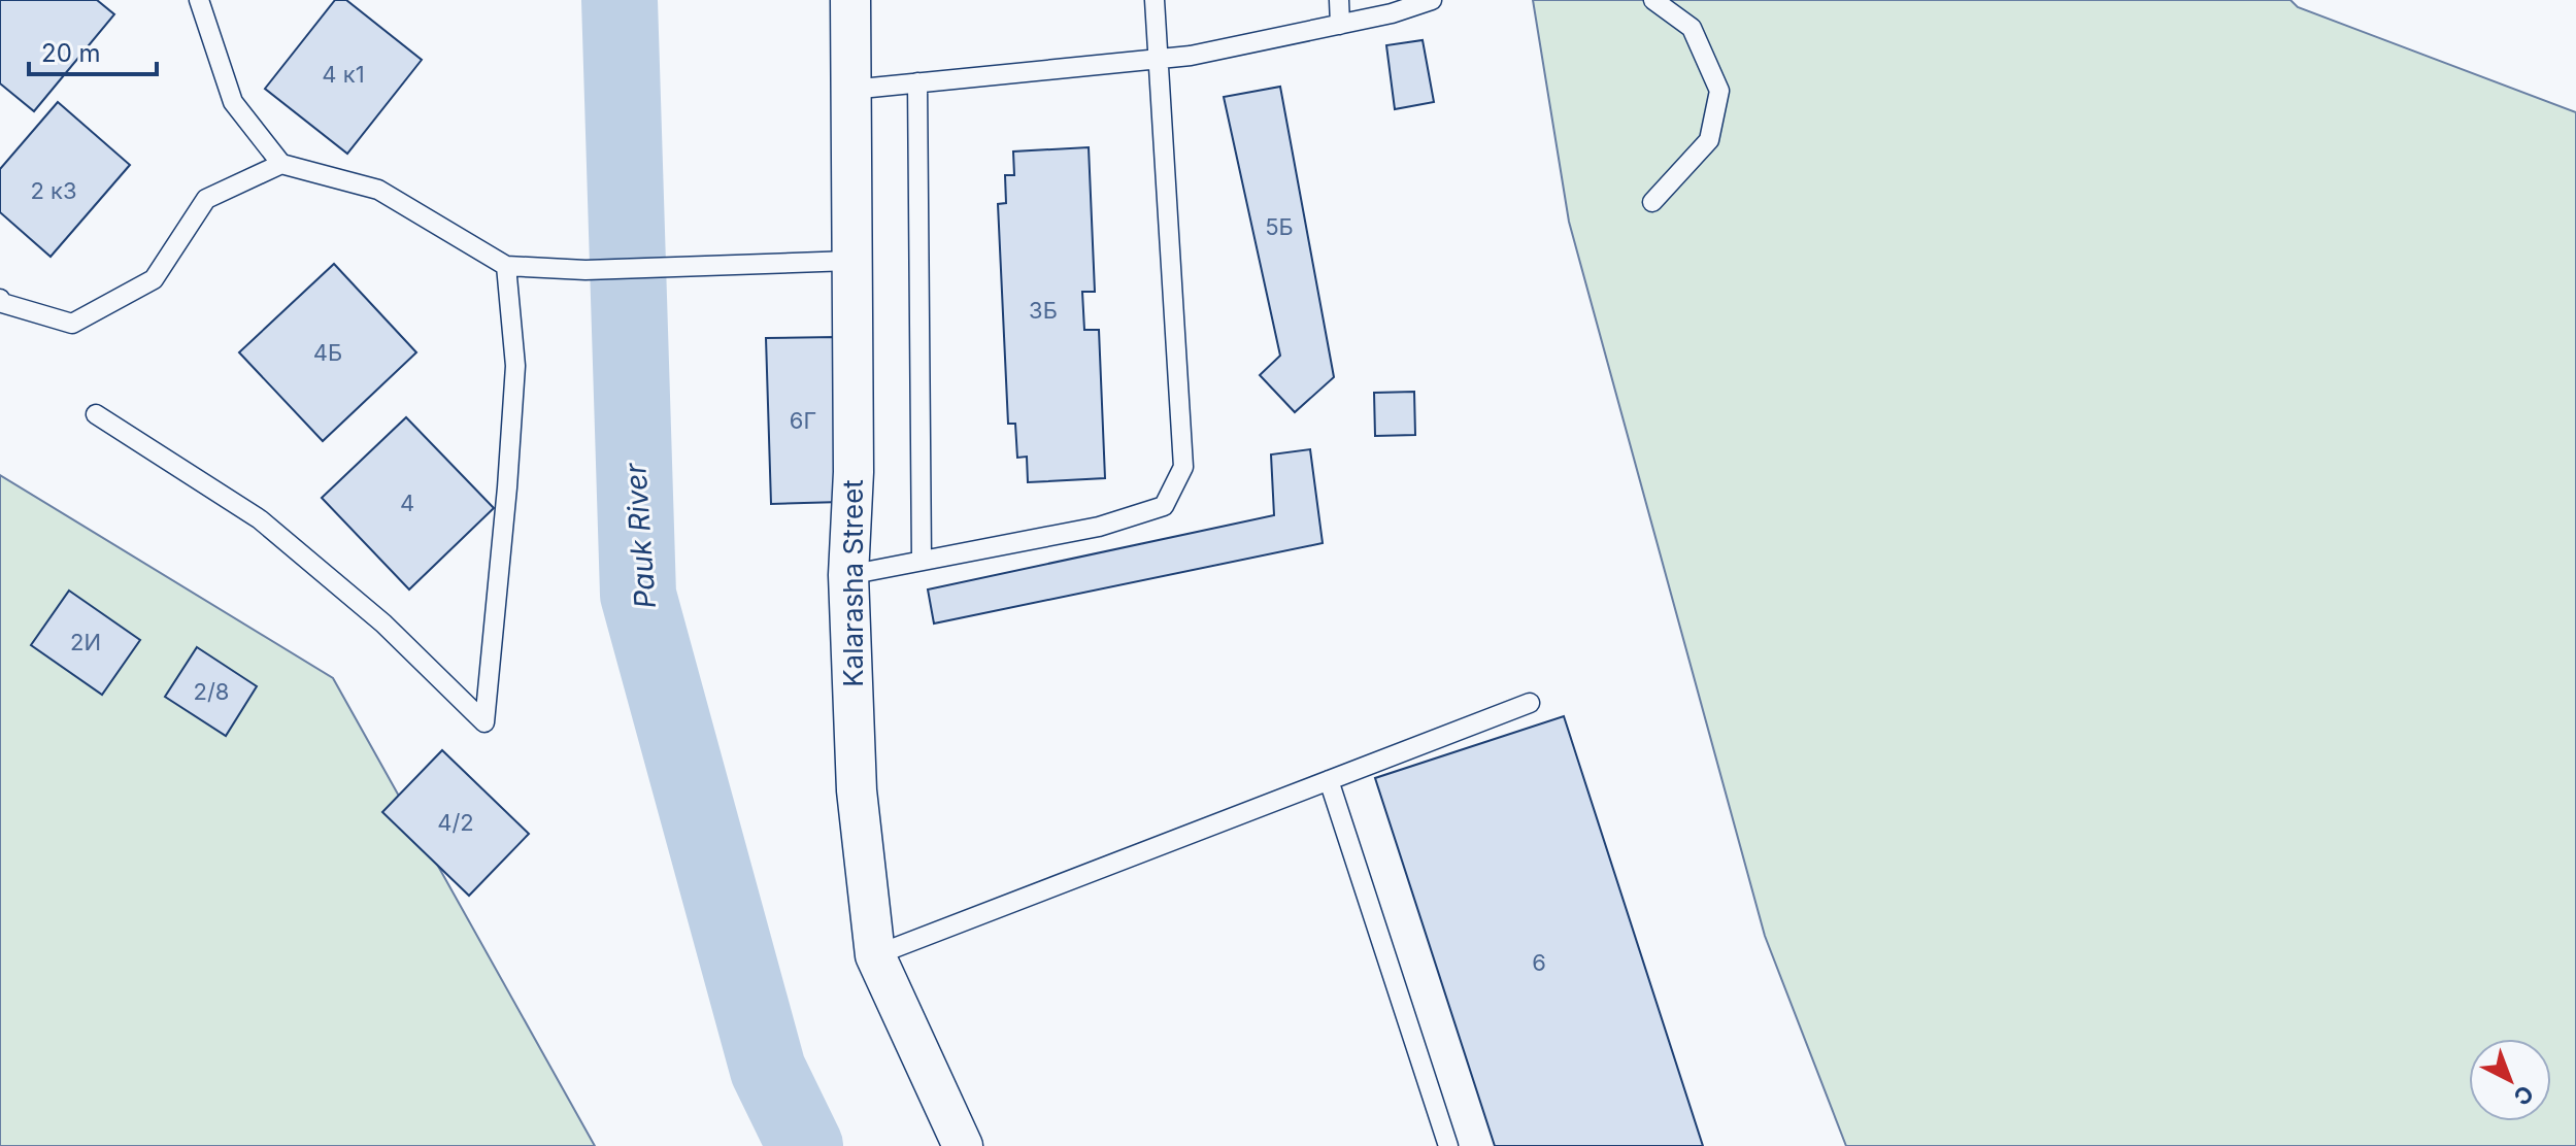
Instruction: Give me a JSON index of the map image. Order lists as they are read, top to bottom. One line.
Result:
{"streets":{"street":["Kalarasha Street"]},"water":["Pauk River"],"house_numbers":["4 к1","2 к3","5Б","3Б","4Б","6Г","4","2И","2/8","4/2","6"],"scale_bar":"20 m","north":"bottom right"}
